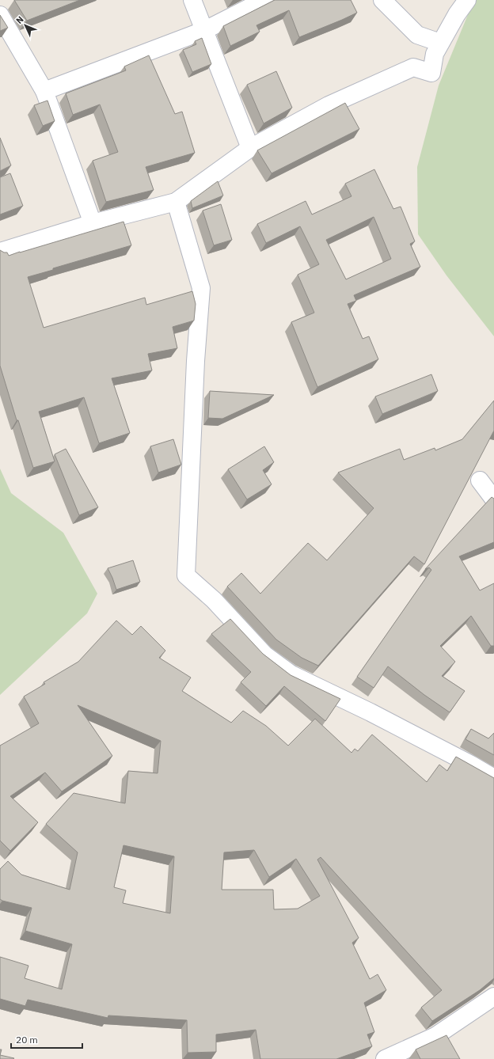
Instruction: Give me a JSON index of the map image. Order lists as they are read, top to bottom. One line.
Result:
{"scale_bar":"20 m","north":"top left"}
